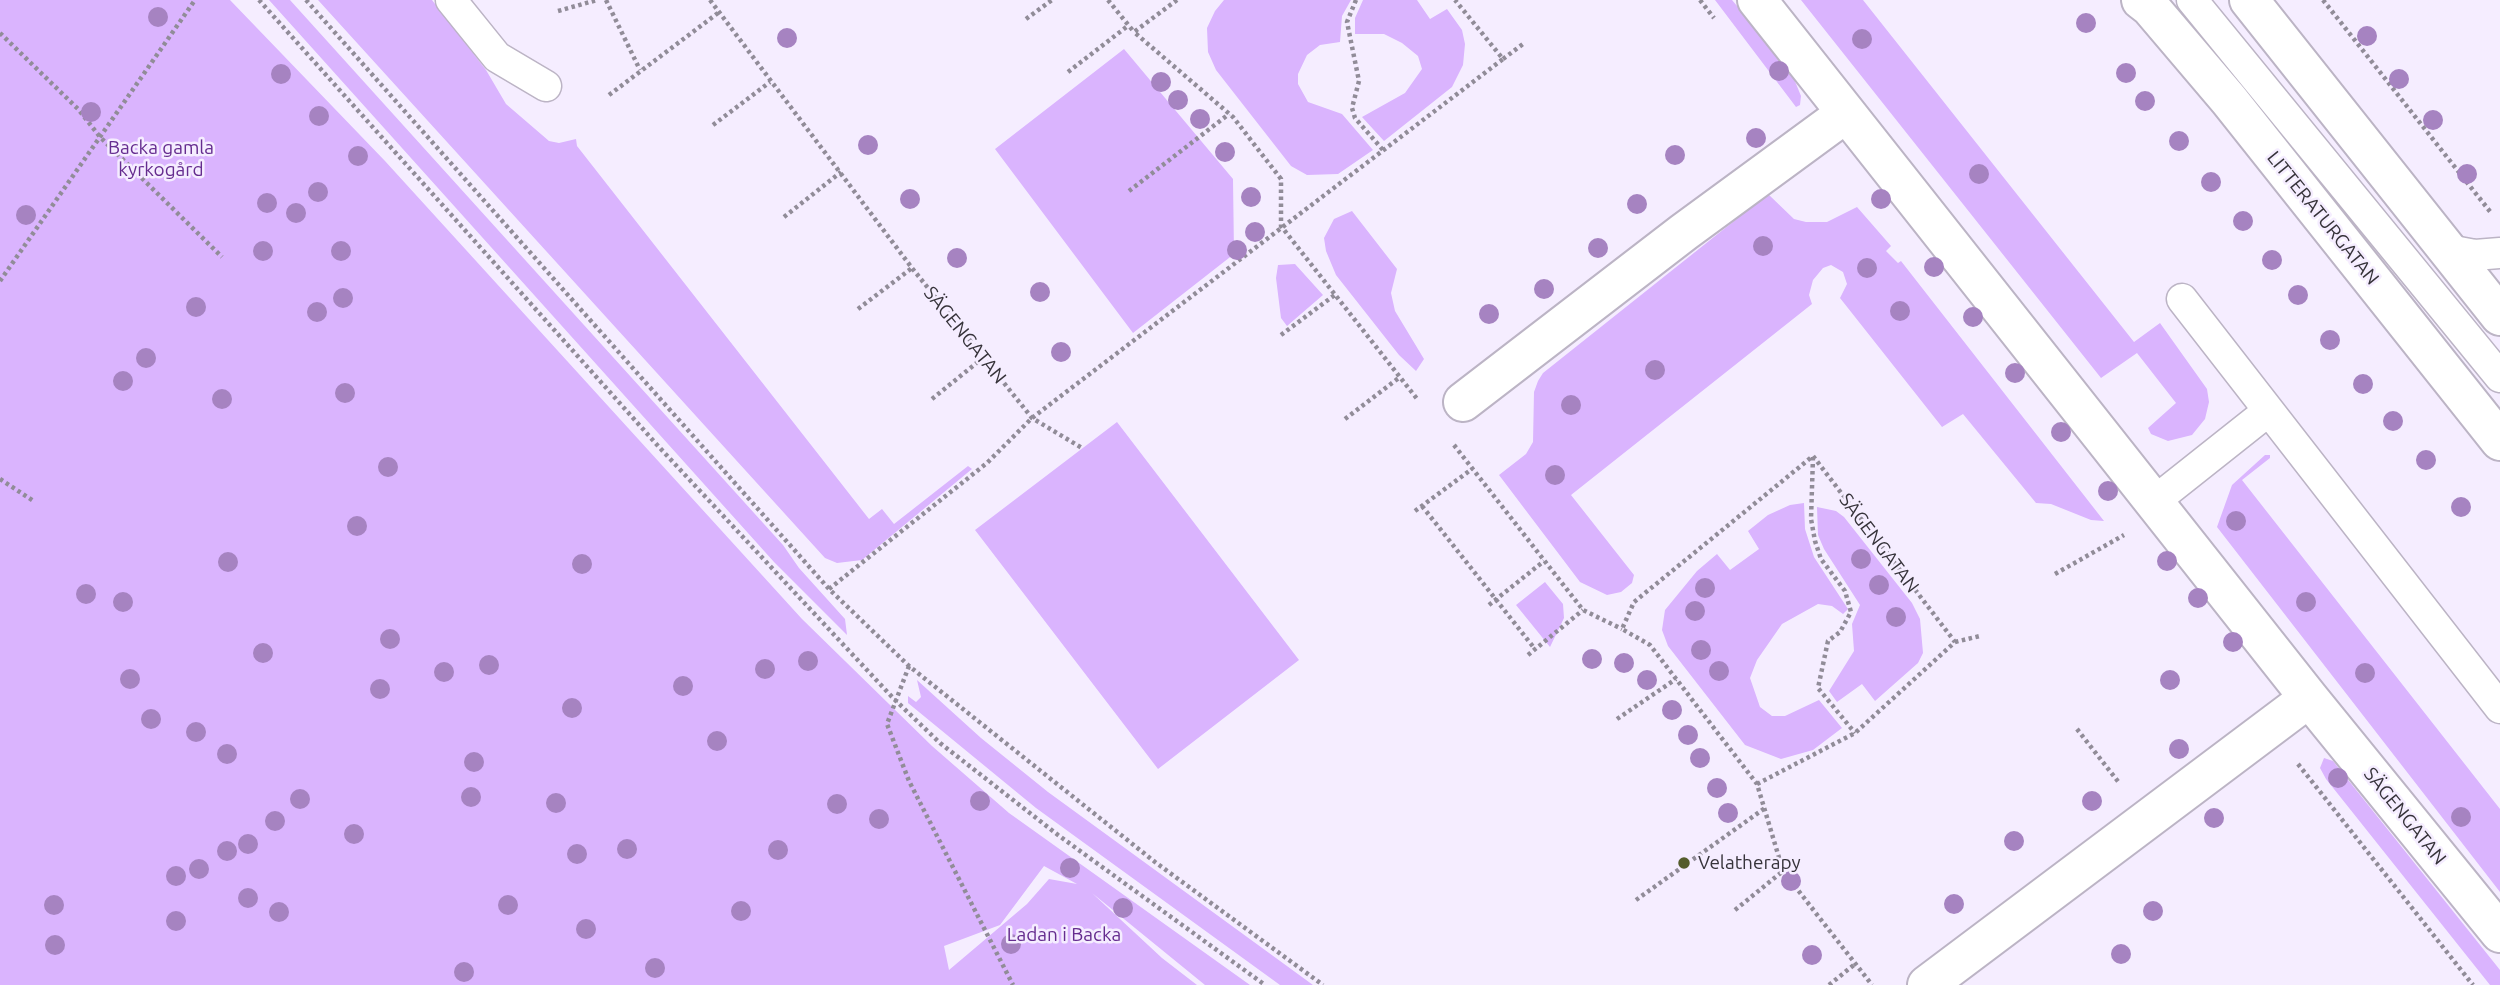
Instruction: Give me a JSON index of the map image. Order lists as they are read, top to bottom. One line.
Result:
{"streets":{"street":["LITTERATURGATAN","SÄGENGATAN"]},"parks":["Backa gamla kyrkogård","Ladan i Backa"],"places":["Velatherapy"]}
